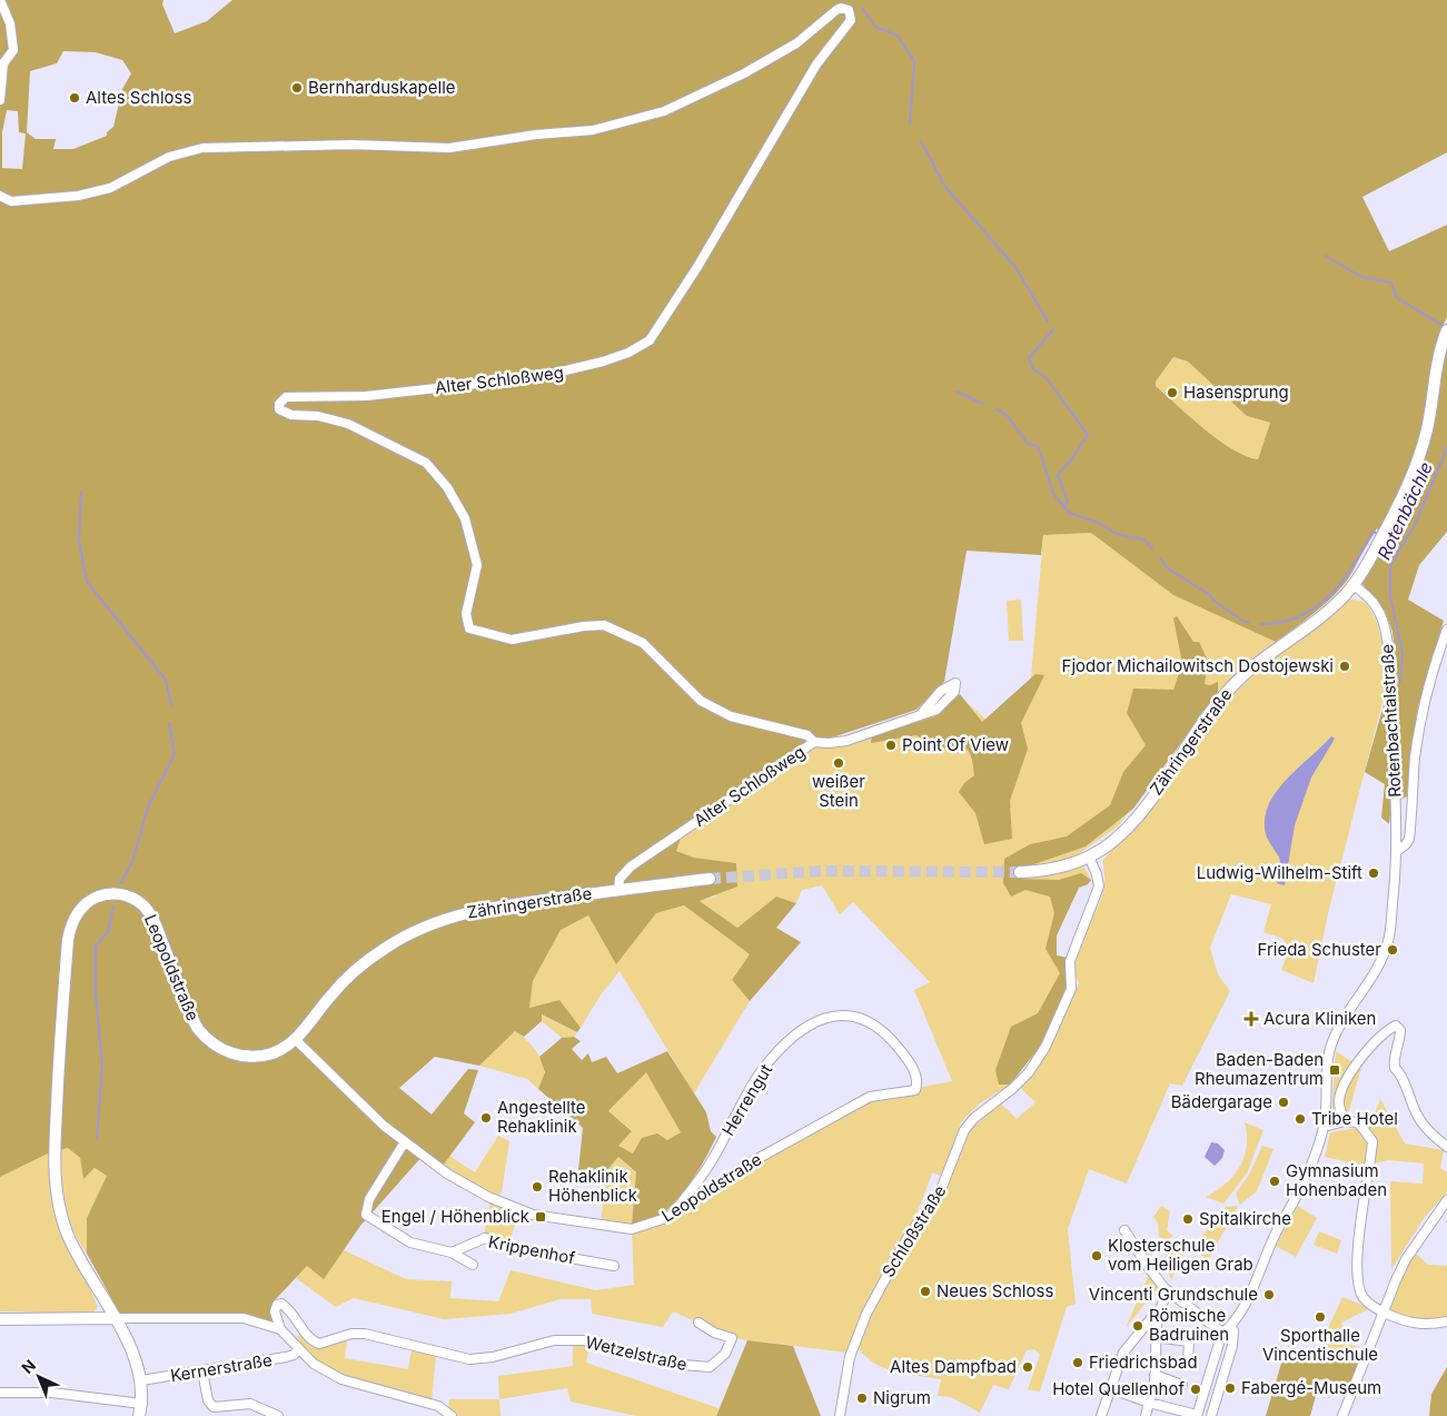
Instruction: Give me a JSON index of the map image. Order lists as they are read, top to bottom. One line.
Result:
{"streets":{"main road":["Zähringerstraße","Leopoldstraße"],"street":["Alter Schloßweg","Rotenbachtalstraße","Herrengut","Schloßstraße","Krippenhof","Wetzelstraße","Kernerstraße"]},"crossings":[["Alter Schloßweg","Zähringerstraße"],["Rotenbachtalstraße","Zähringerstraße"],["Zähringerstraße","Leopoldstraße"],["Zähringerstraße","Schloßstraße"],["Leopoldstraße","Herrengut"],["Leopoldstraße","Krippenhof"],["Leopoldstraße","Kernerstraße"]],"water":["Rotenbächle"],"places":{"other":["Bernharduskapelle","Altes Schloss","Hasensprung","Fjodor Michailowitsch Dostojewski","Point Of View","weißer Stein","Ludwig-Wilhelm-Stift","Frieda Schuster","Bädergarage","Angestellte Rehaklinik","Tribe Hotel","Gymnasium Hohenbaden","Rehaklinik Höhenblick","Spitalkirche","Klosterschule vom Heiligen Grab","Neues Schloss","Vincenti Grundschule","Sporthalle Vincentischule","Römische Badruinen","Friedrichsbad","Altes Dampfbad","Fabergé-Museum","Hotel Quellenhof","Nigrum"],"health":["Acura Kliniken"],"transit":["Baden-Baden Rheumazentrum","Engel / Höhenblick"]},"north":"top left"}
